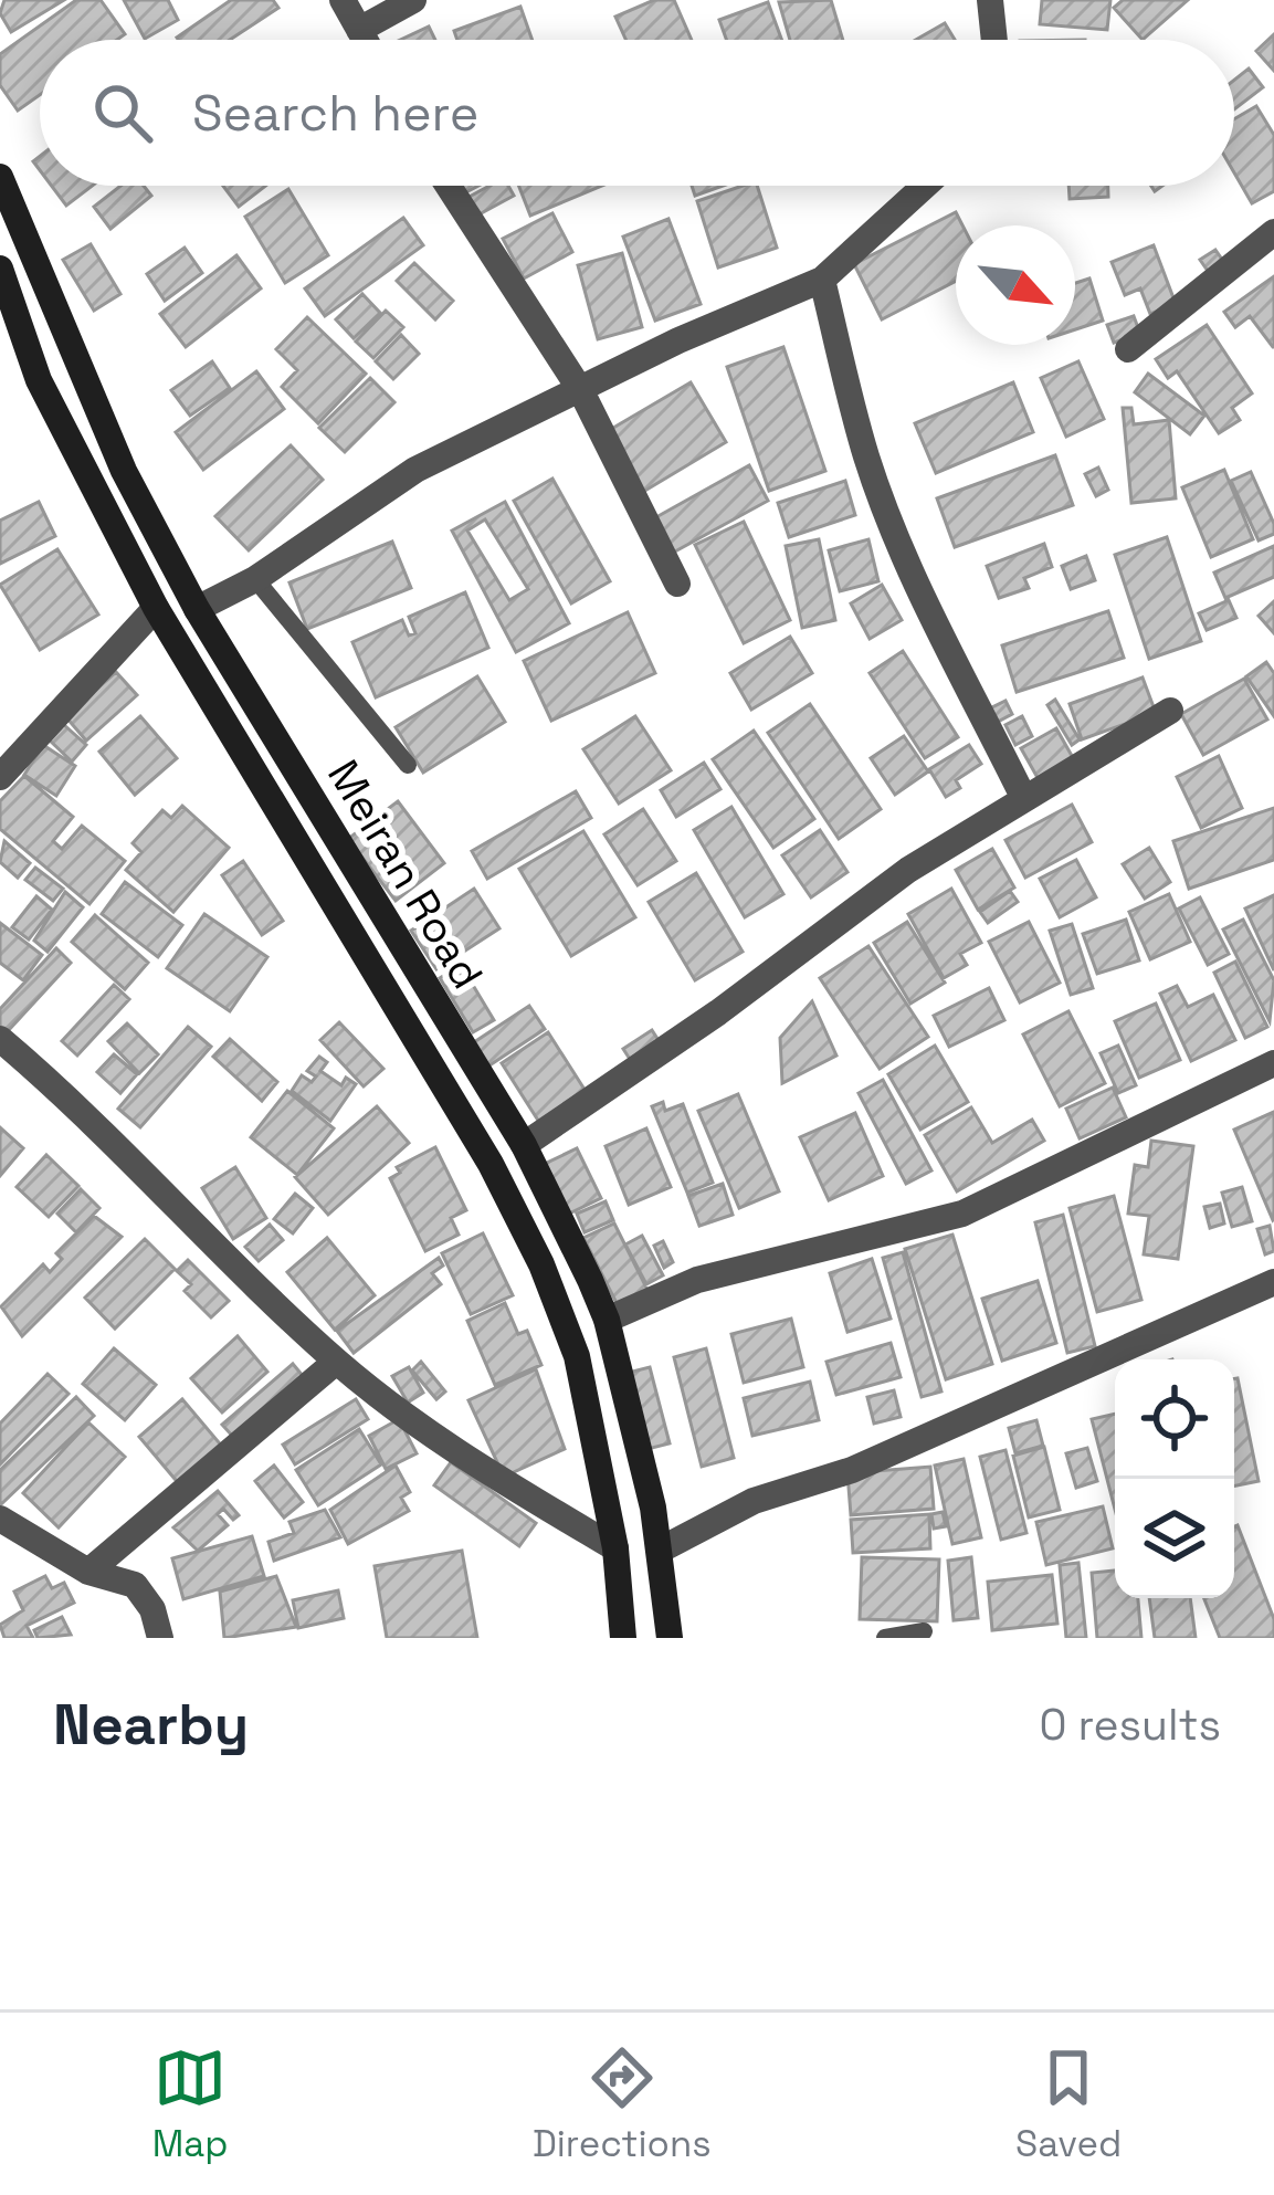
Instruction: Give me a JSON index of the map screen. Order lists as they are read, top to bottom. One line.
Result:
{"streets":{"main road":["Meiran Road"]},"north":"bottom right","page":{"search":"Search here","heading":["Nearby","0 results"],"nav":["Map","Directions","Saved"]}}
